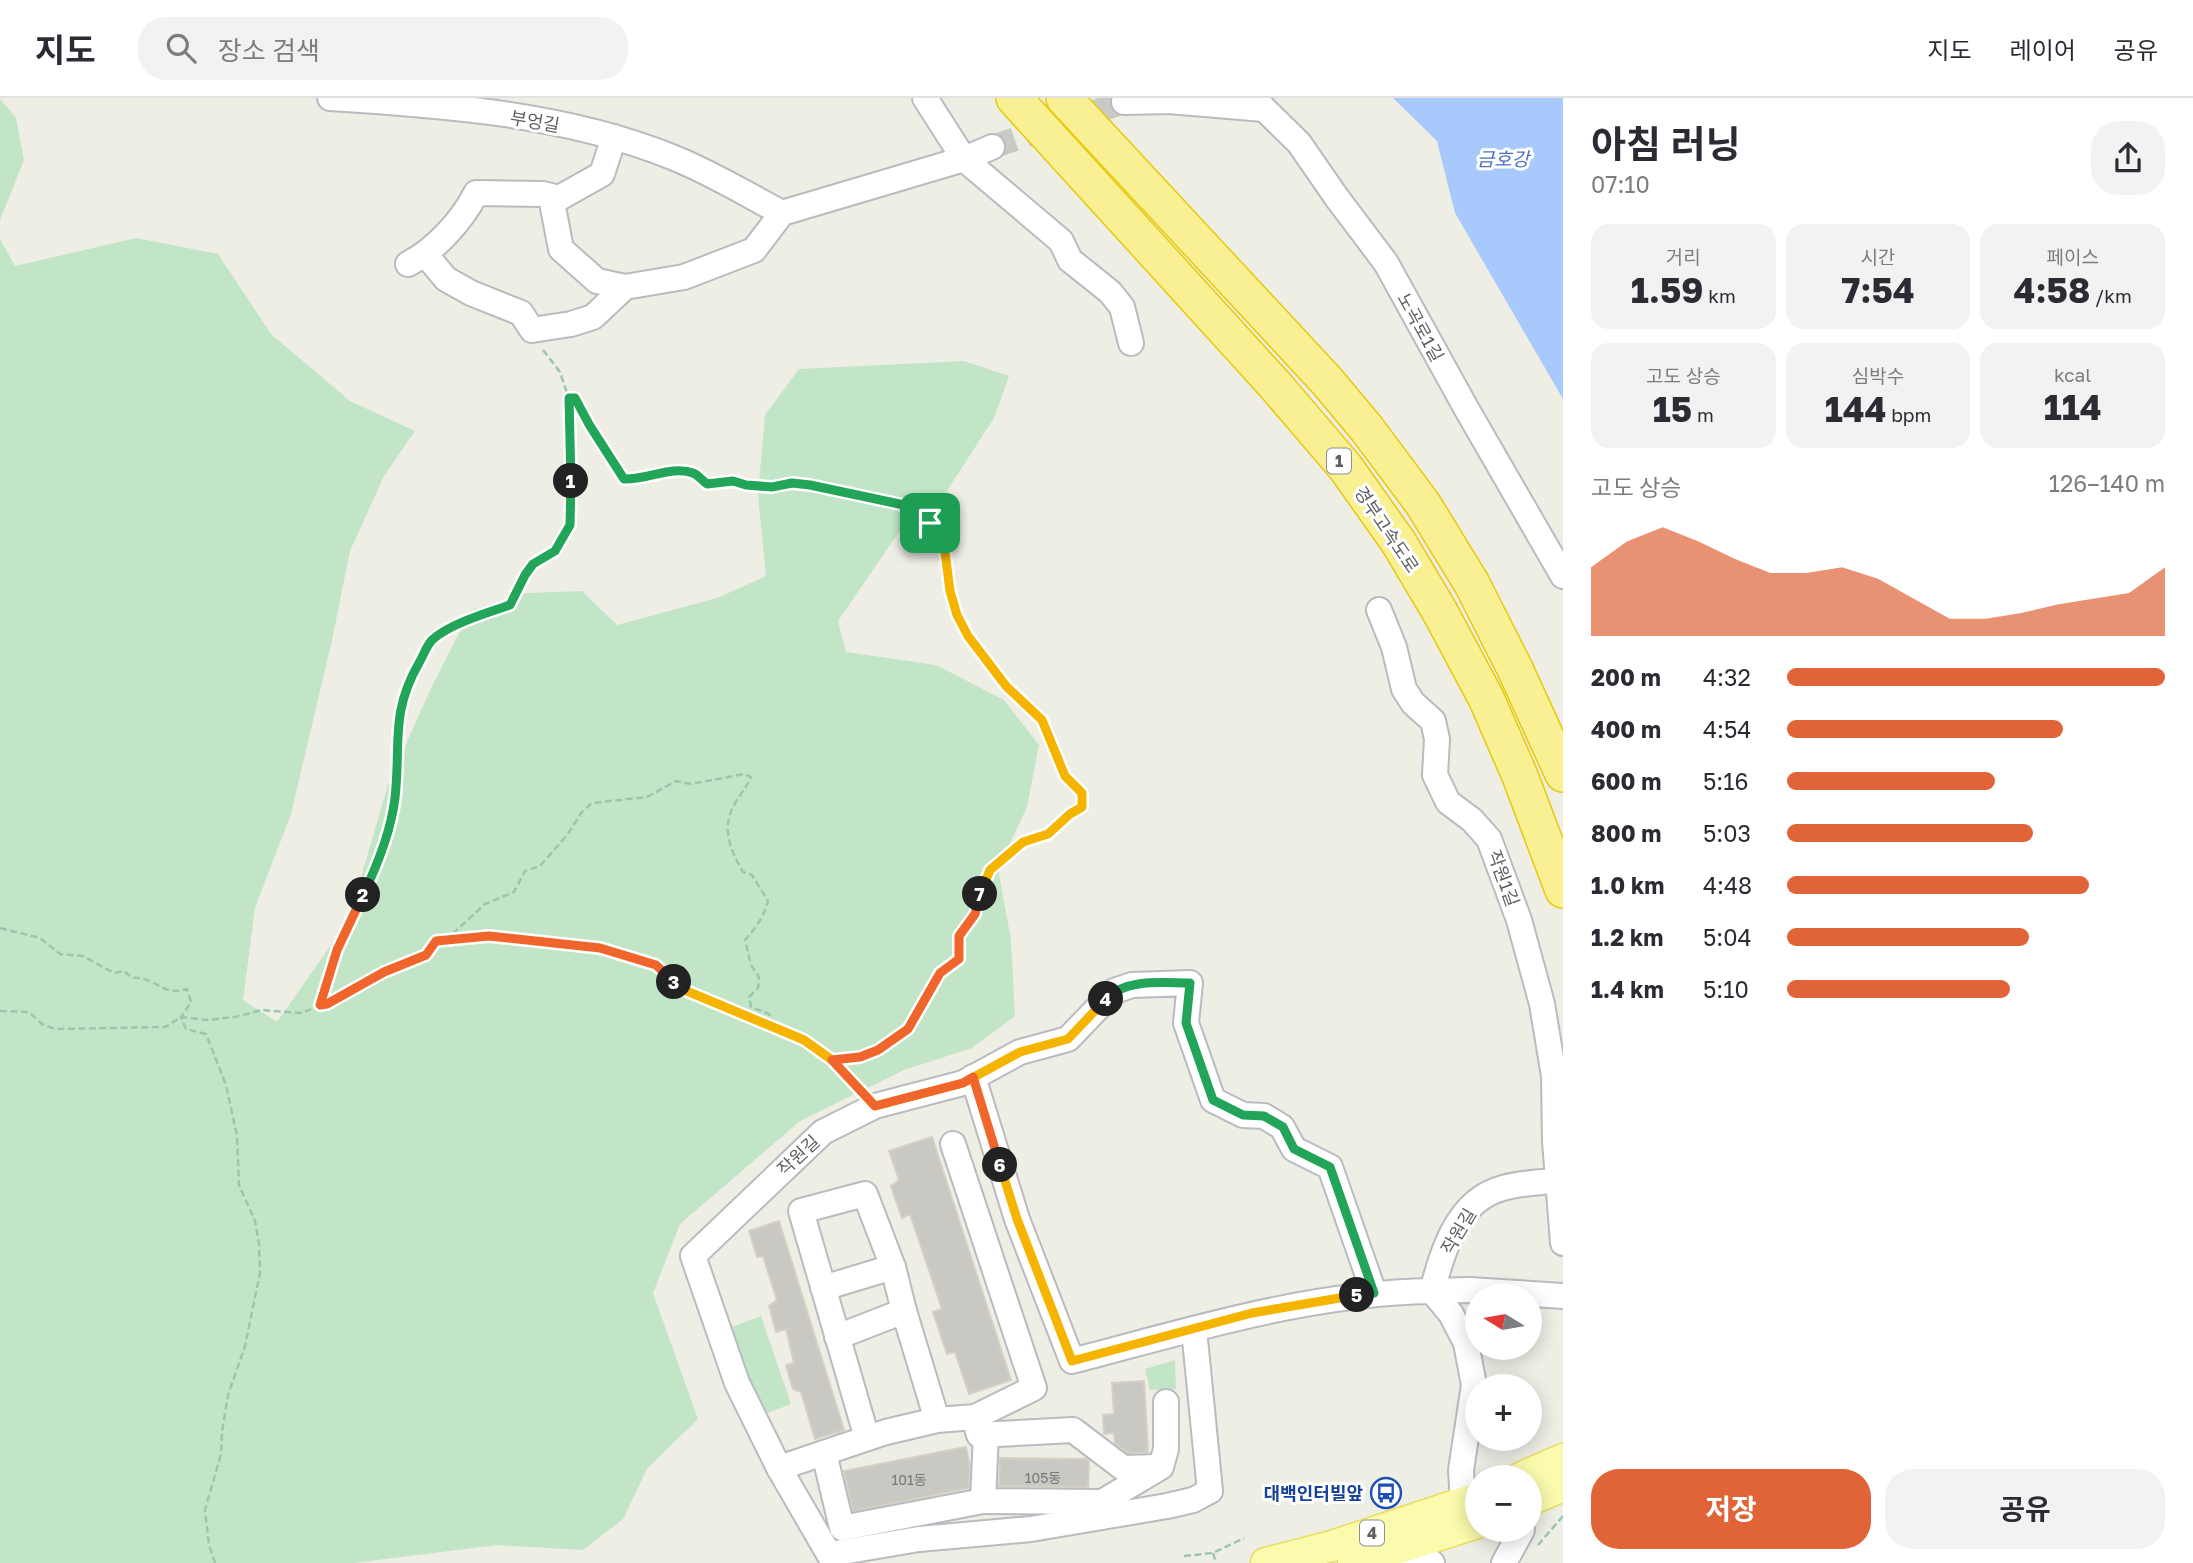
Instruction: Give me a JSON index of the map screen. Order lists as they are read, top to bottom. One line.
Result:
{"streets":{"highway":["1","경부고속도로"],"main road":["4"],"street":["부엉길","노곡로1길","작원1길","작원길"]},"crossings":[["작원1길","작원길"]],"water":["금호강"],"places":{"bus stop":["대백인터빌앞"]},"house_numbers":["105동","101동"],"north":"left","page":{"header":"지도","search":"장소 검색","nav":["지도","레이어","공유"],"heading":["아침 러닝","07:10"],"stats":[["거리","1.59 km"],["시간","7:54"],["페이스","4:58 /km"],["고도 상승","15 m"],["심박수","144 bpm"],["kcal","114"]],"chart":["고도 상승","126–140 m"],"pins":["1","7","2","3","4","6","5"],"list":[{"name":"200 m","note":"4:32"},{"name":"400 m","note":"4:54"},{"name":"600 m","note":"5:16"},{"name":"800 m","note":"5:03"},{"name":"1.0 km","note":"4:48"},{"name":"1.2 km","note":"5:04"},{"name":"1.4 km","note":"5:10"}],"map_buttons":["+","−"],"buttons":["저장","공유"]}}
